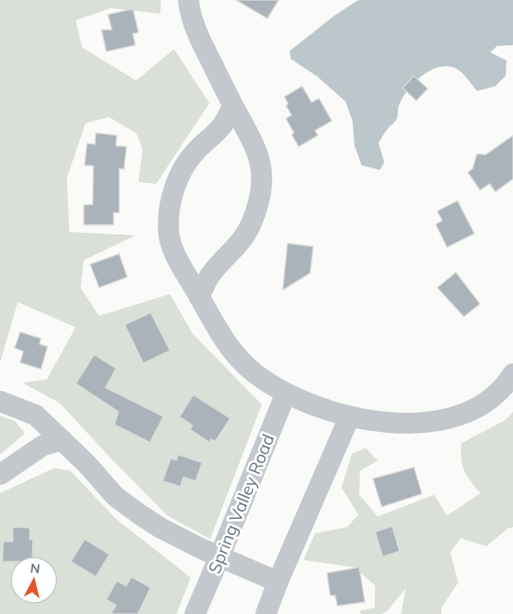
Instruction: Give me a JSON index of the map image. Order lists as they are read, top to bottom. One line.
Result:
{"streets":{"street":["Spring Valley Road"]},"north":"top"}
